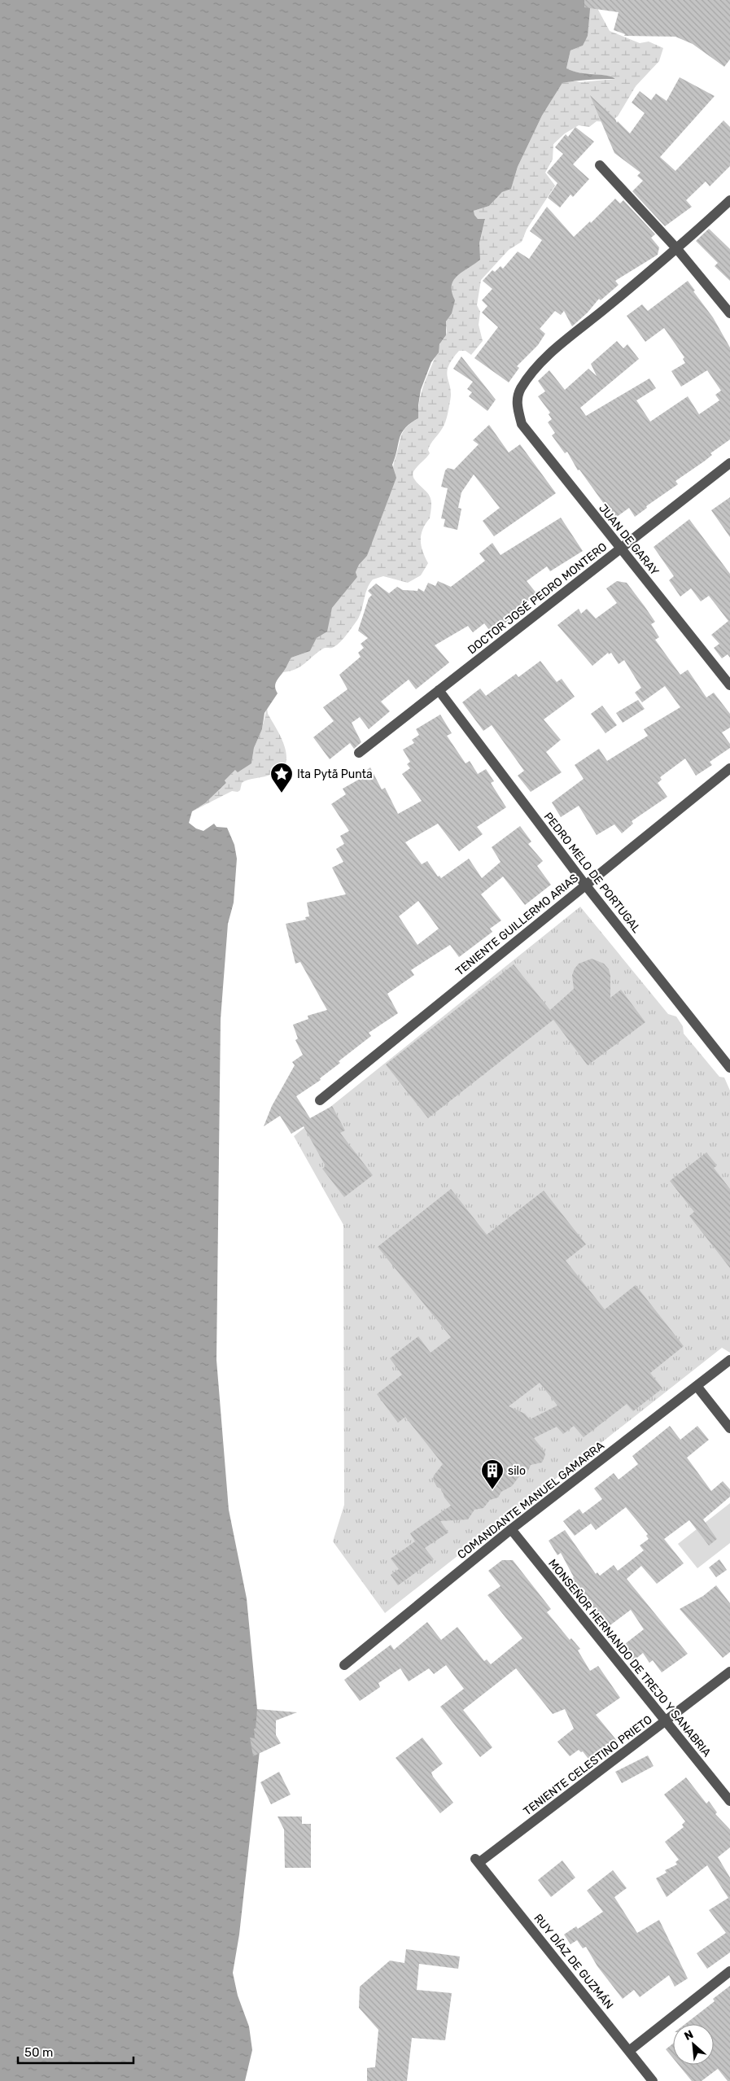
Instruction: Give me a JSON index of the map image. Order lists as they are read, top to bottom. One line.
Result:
{"streets":{"street":["JUAN DE GARAY","DOCTOR JOSÉ PEDRO MONTERO","PEDRO MELO DE PORTUGAL","TENIENTE GUILLERMO ARIAS","COMANDANTE MANUEL GAMARRA","MONSEÑOR HERNANDO DE TREJO Y SANABRIA","TENIENTE CELESTINO PRIETO","RUY DÍAZ DE GUZMÁN"]},"crossings":[["JUAN DE GARAY","DOCTOR JOSÉ PEDRO MONTERO"],["DOCTOR JOSÉ PEDRO MONTERO","PEDRO MELO DE PORTUGAL"],["PEDRO MELO DE PORTUGAL","TENIENTE GUILLERMO ARIAS"],["COMANDANTE MANUEL GAMARRA","MONSEÑOR HERNANDO DE TREJO Y SANABRIA"],["MONSEÑOR HERNANDO DE TREJO Y SANABRIA","TENIENTE CELESTINO PRIETO"],["TENIENTE CELESTINO PRIETO","RUY DÍAZ DE GUZMÁN"]],"places":{"place":["Ita Pytã Punta"],"building":["silo"]},"scale_bar":"50 m","north":"top left"}
